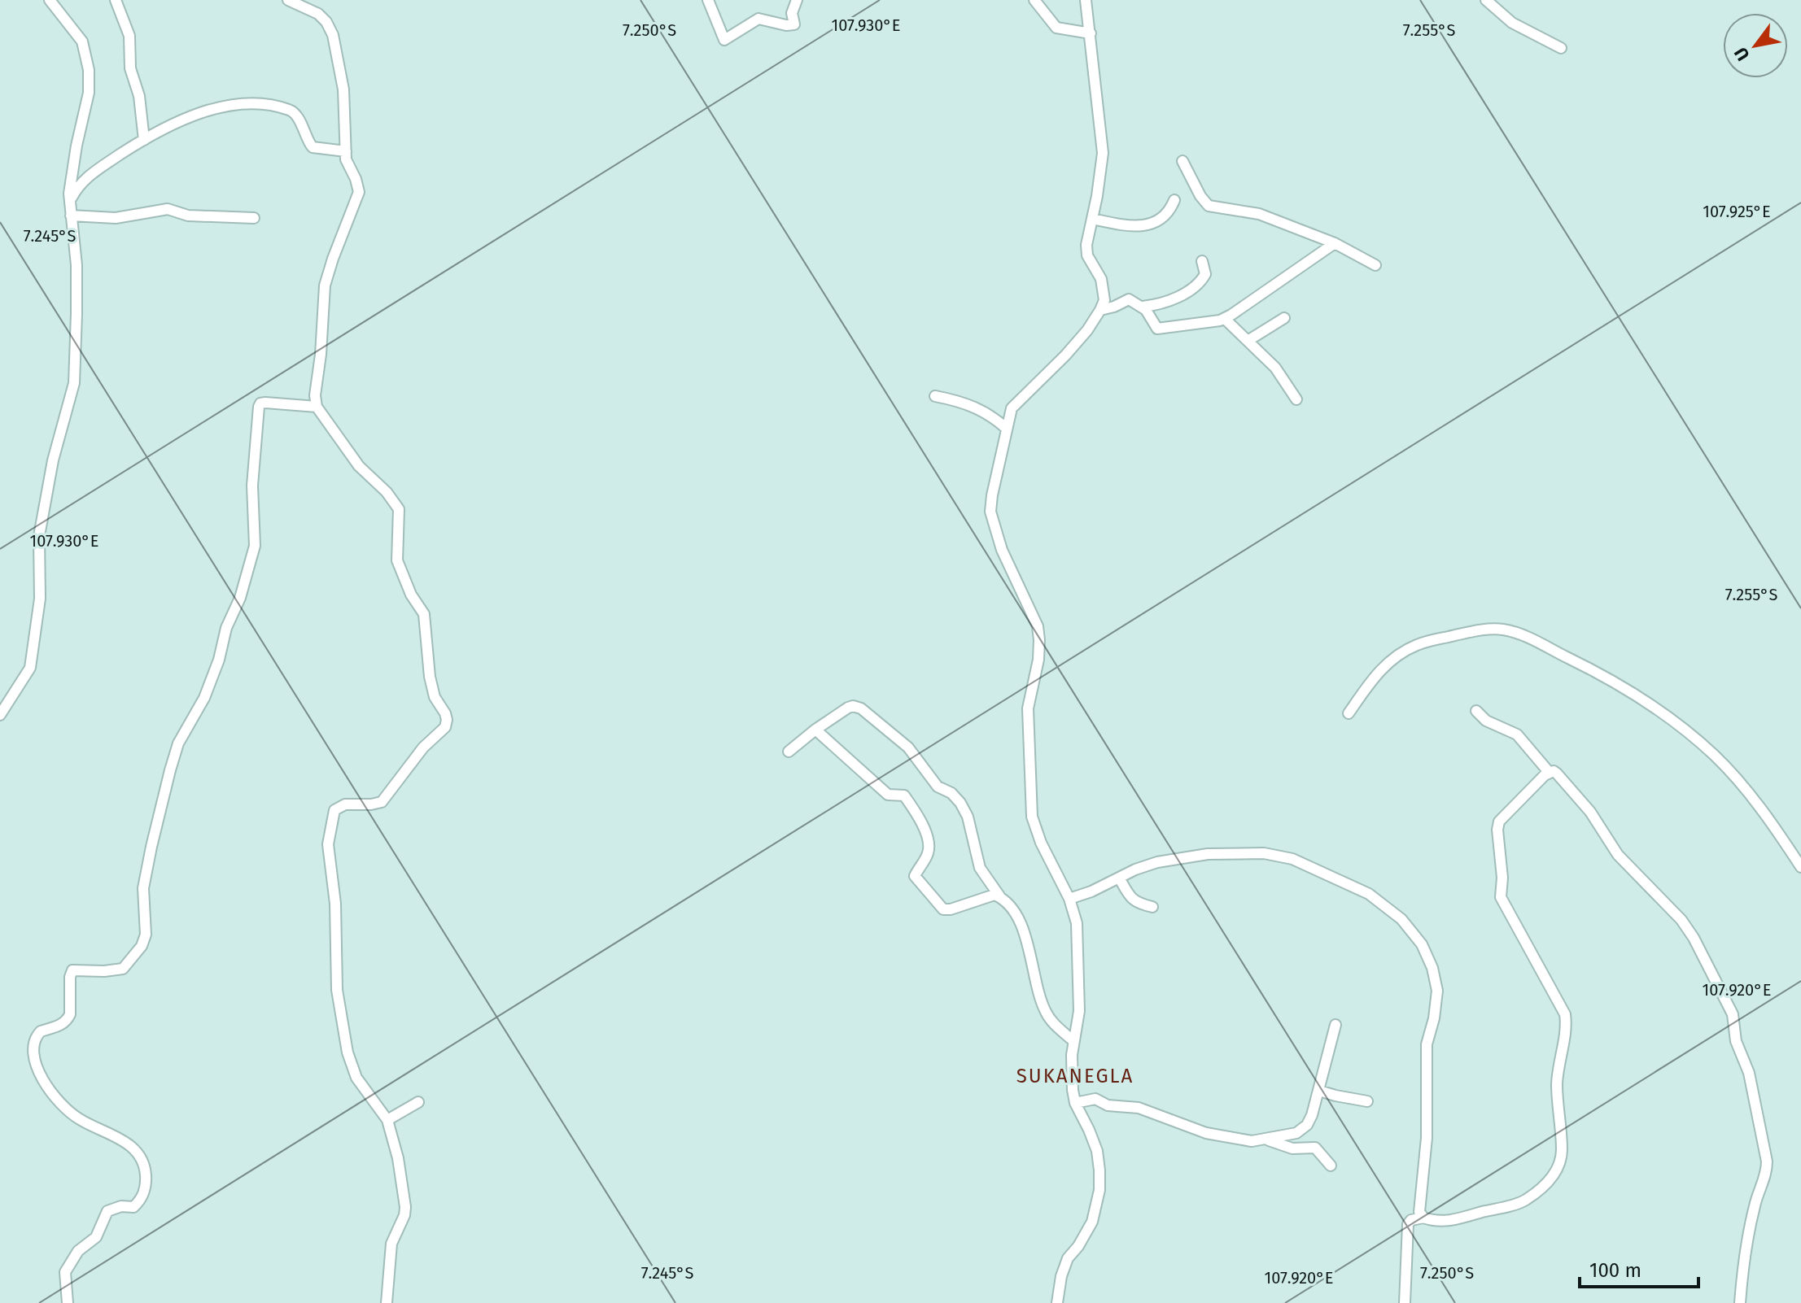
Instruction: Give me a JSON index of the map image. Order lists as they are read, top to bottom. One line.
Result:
{"districts":["SUKANEGLA"],"scale_bar":"100 m","north":"bottom left","coordinates":["107.930°E","7.250°S","7.255°S","107.925°E","7.245°S","107.920°E"]}
